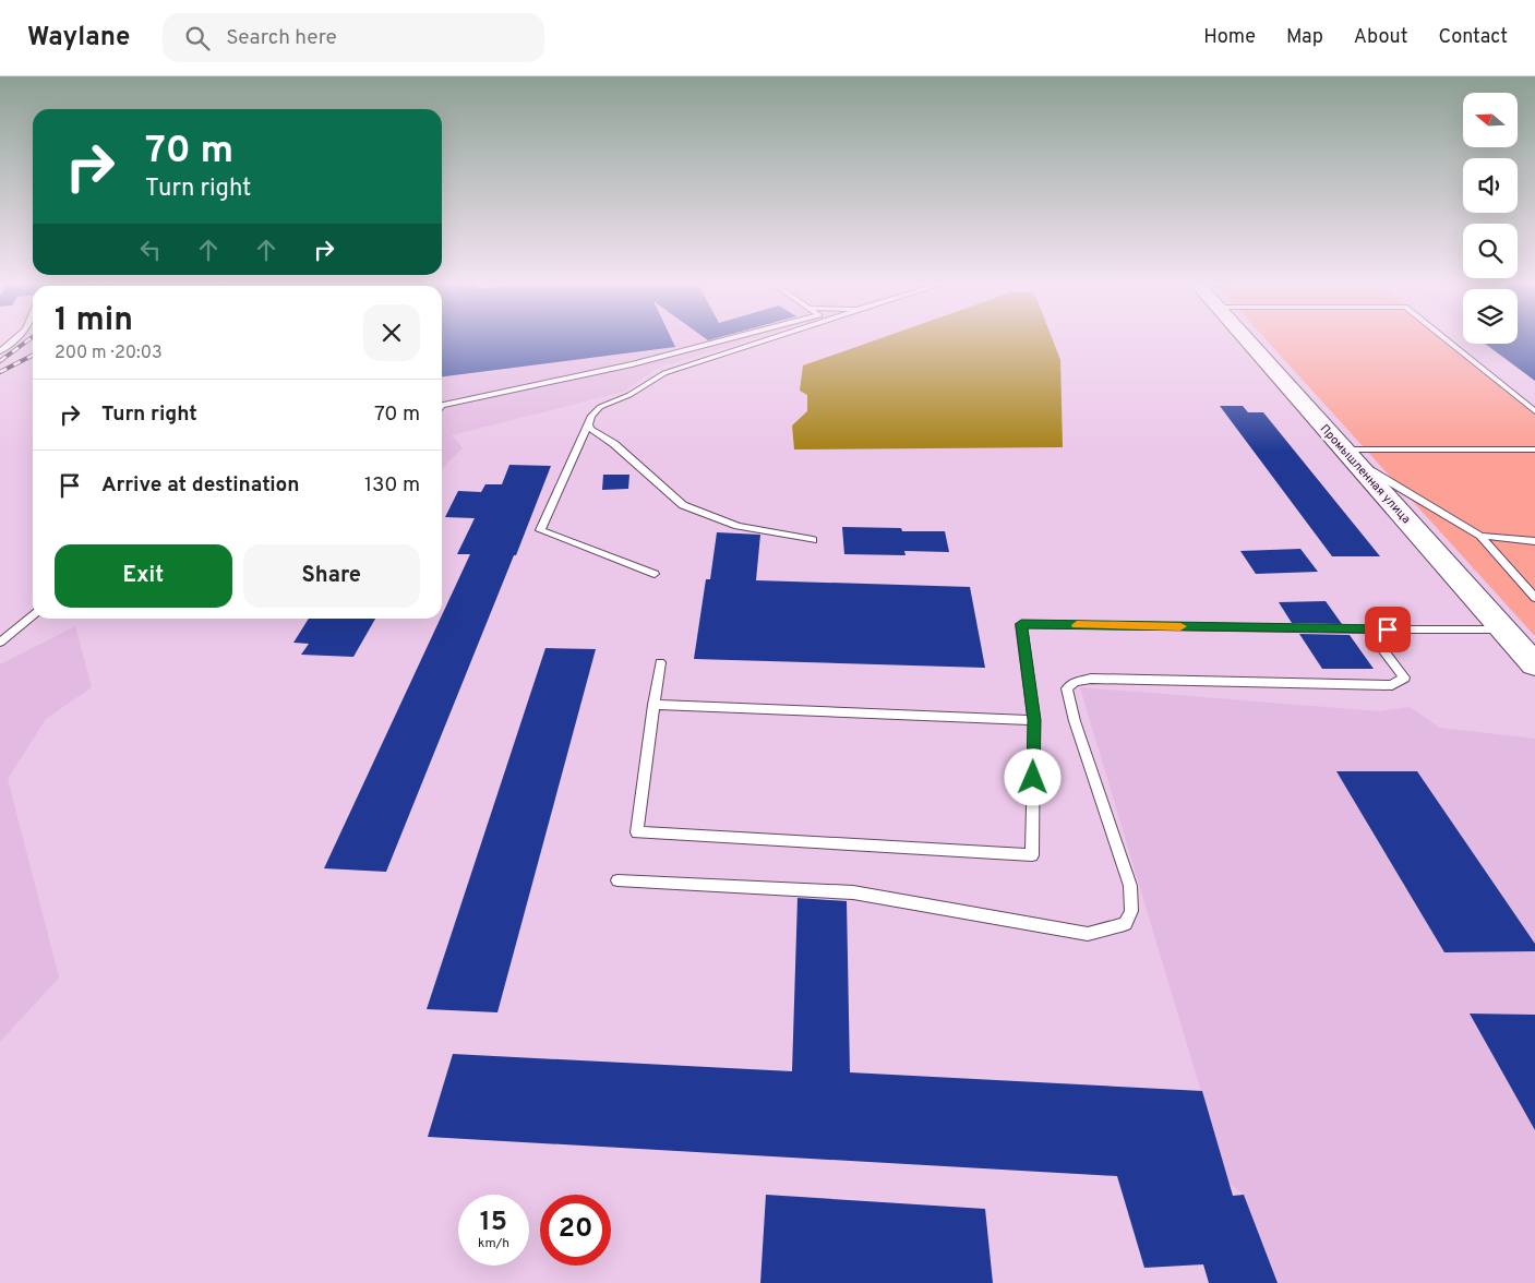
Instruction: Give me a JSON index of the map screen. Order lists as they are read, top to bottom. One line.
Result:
{"streets":{"street":["Промышленная улица"]},"north":"left","page":{"header":"Waylane","search":"Search here","nav":["Home","Map","About","Contact"],"turn":["70 m","Turn right"],"heading":["1 min","200 m · 20:03"],"list":[{"name":"Turn right","value":"70 m"},{"name":"Arrive at destination","value":"130 m"}],"buttons":["Exit","Share"],"speed":"15 km/h","limit":"20"}}
